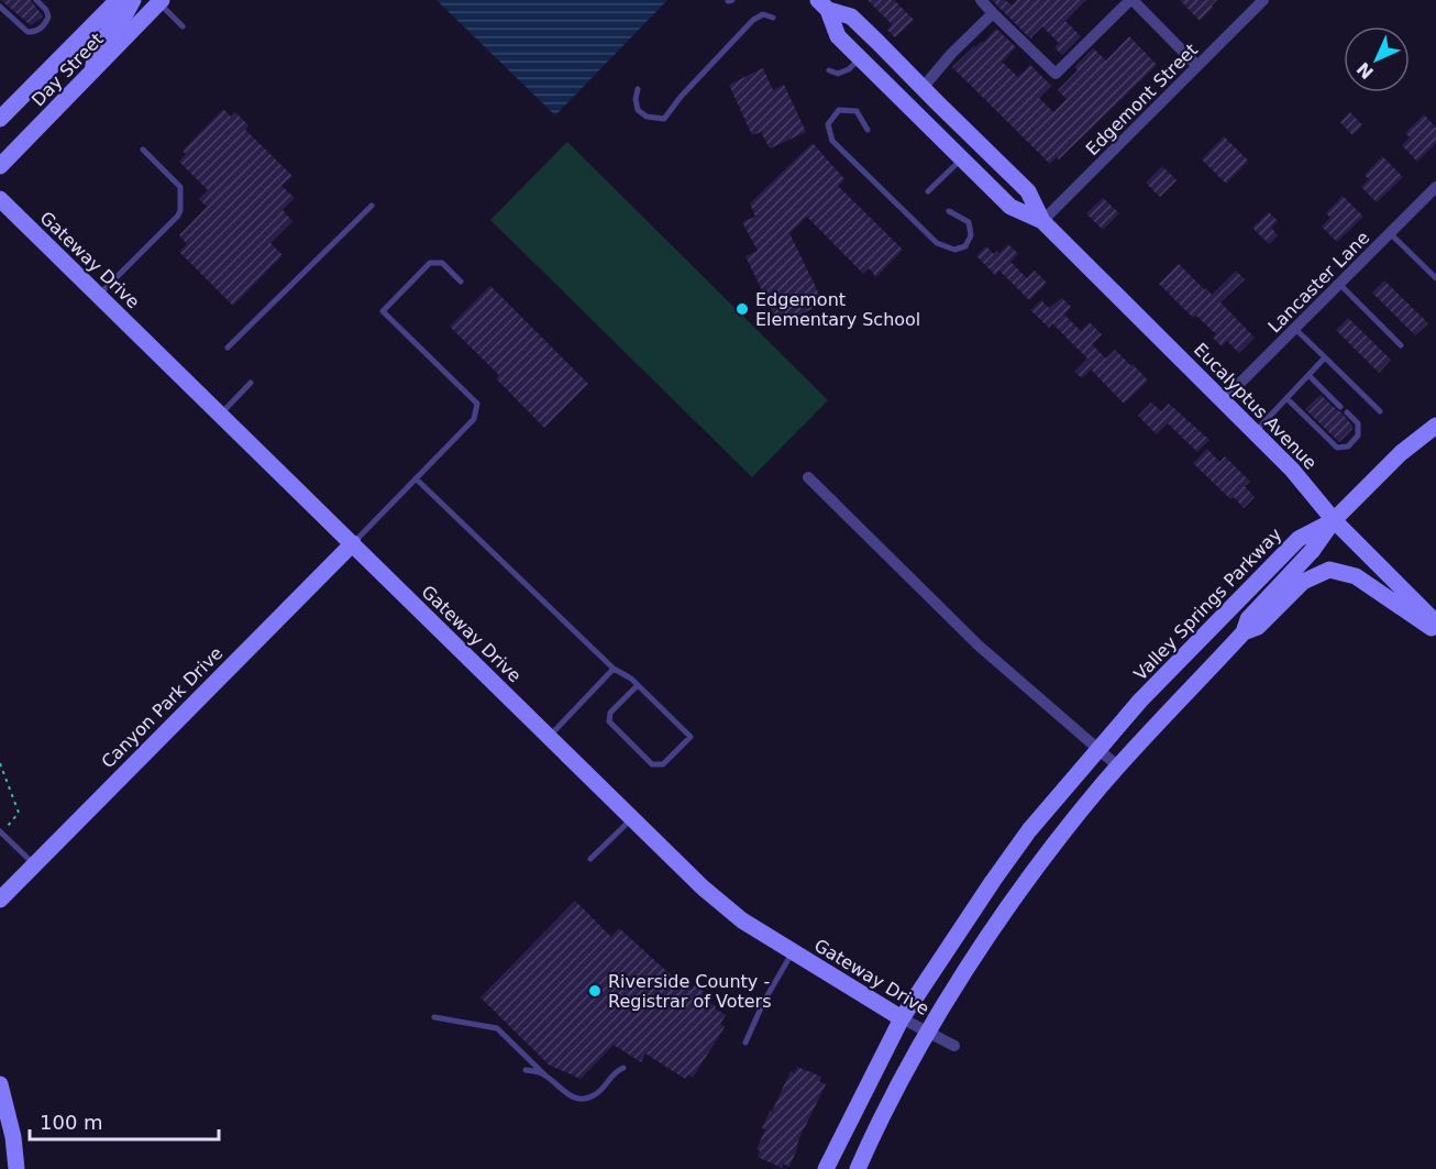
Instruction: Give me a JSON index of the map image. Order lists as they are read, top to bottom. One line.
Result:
{"streets":{"street":["Day Street","Edgemont Street","Gateway Drive","Lancaster Lane","Eucalyptus Avenue","Valley Springs Parkway","Canyon Park Drive"]},"crossings":[["Edgemont Street","Eucalyptus Avenue"],["Gateway Drive","Valley Springs Parkway"],["Gateway Drive","Canyon Park Drive"],["Lancaster Lane","Eucalyptus Avenue"],["Eucalyptus Avenue","Valley Springs Parkway"]],"places":["Edgemont Elementary School","Riverside County - Registrar of Voters"],"scale_bar":"100 m","north":"bottom left"}
